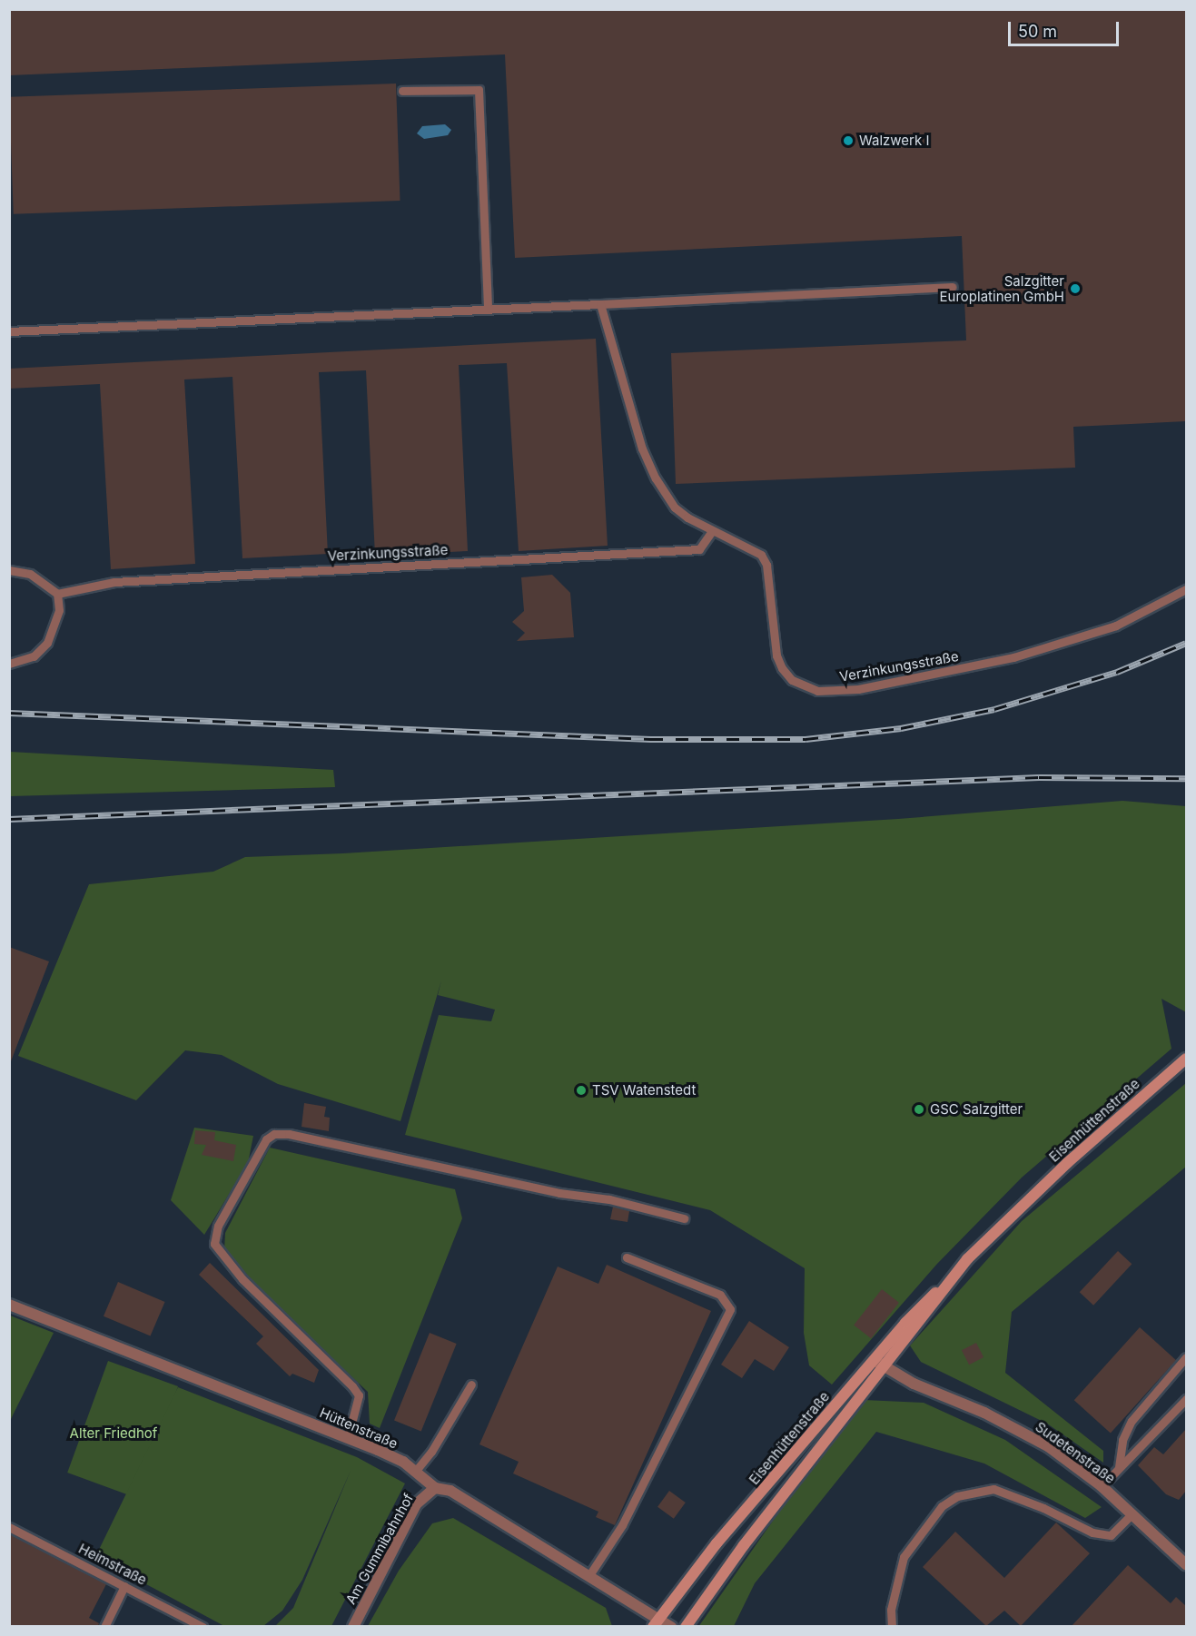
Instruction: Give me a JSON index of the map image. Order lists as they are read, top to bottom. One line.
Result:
{"streets":{"street":["Eisenhüttenstraße","Hüttenstraße","Sudetenstraße","Am Gummibahnhof"],"lane":["Verzinkungsstraße","Heimstraße"]},"crossings":[["Eisenhüttenstraße","Hüttenstraße"],["Eisenhüttenstraße","Sudetenstraße"],["Hüttenstraße","Am Gummibahnhof"]],"parks":["Alter Friedhof"],"places":["Walzwerk I","Salzgitter Europlatinen GmbH","TSV Watenstedt","GSC Salzgitter"],"scale_bar":"50 m"}
